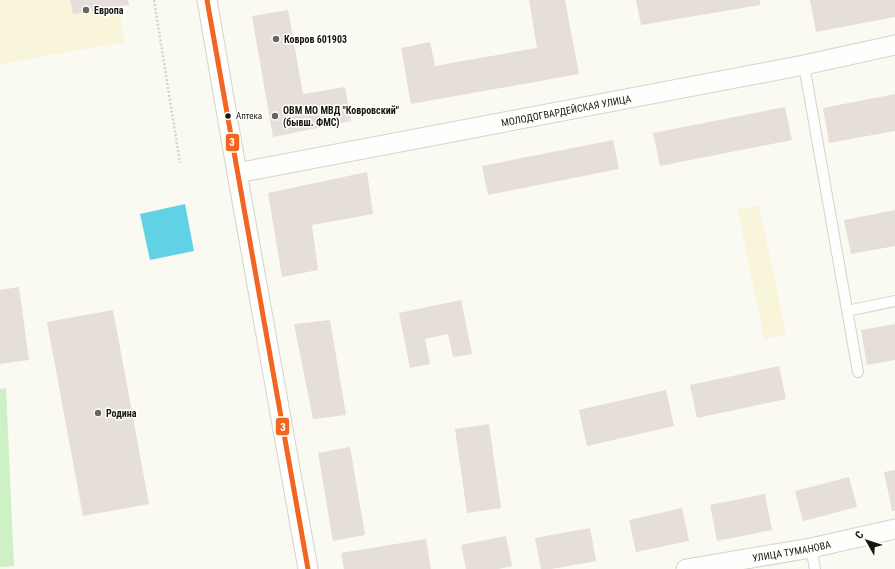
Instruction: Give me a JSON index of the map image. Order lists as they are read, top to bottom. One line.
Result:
{"streets":{"street":["МОЛОДОГВАРДЕЙСКАЯ УЛИЦА","УЛИЦА ТУМАНОВА"]},"places":["Европа","Ковров 601903","Аптека","ОВМ МО МВД \"Ковровский\" (бывш. ФМС)","Родина"],"lines":["transit line 3"],"north":"top left"}
